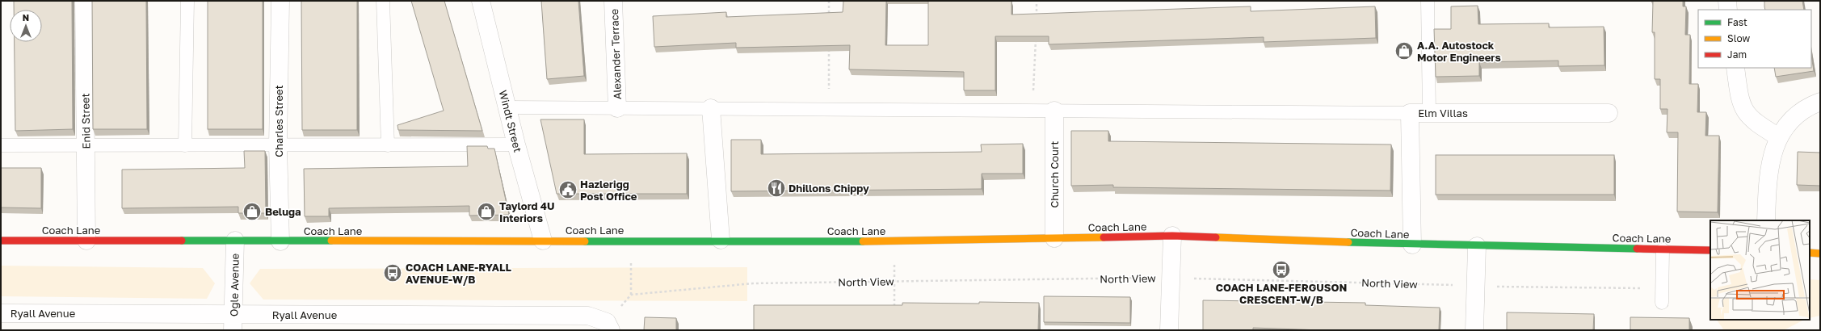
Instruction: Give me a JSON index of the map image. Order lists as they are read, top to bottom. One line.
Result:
{"streets":{"street":["Alexander Terrace","Elm Villas","Enid Street","Charles Street","Windt Street","Church Court","Coach Lane","Ogle Avenue","Ryall Avenue"],"path":["North View"]},"crossings":[["Elm Villas","Coach Lane"],["Enid Street","Coach Lane"],["Charles Street","Coach Lane"],["Windt Street","Coach Lane"],["Church Court","Coach Lane"],["Coach Lane","Ogle Avenue"],["Ogle Avenue","Ryall Avenue"]],"places":{"shop":["A.A. Autostock Motor Engineers","Beluga","Taylord 4U Interiors"],"restaurant":["Dhillons Chippy"],"public building":["Hazlerigg Post Office"],"bus stop":["COACH LANE-FERGUSON CRESCENT-W/B","COACH LANE-RYALL AVENUE-W/B"]},"legend":["Fast","Slow","Jam"],"north":"top"}
